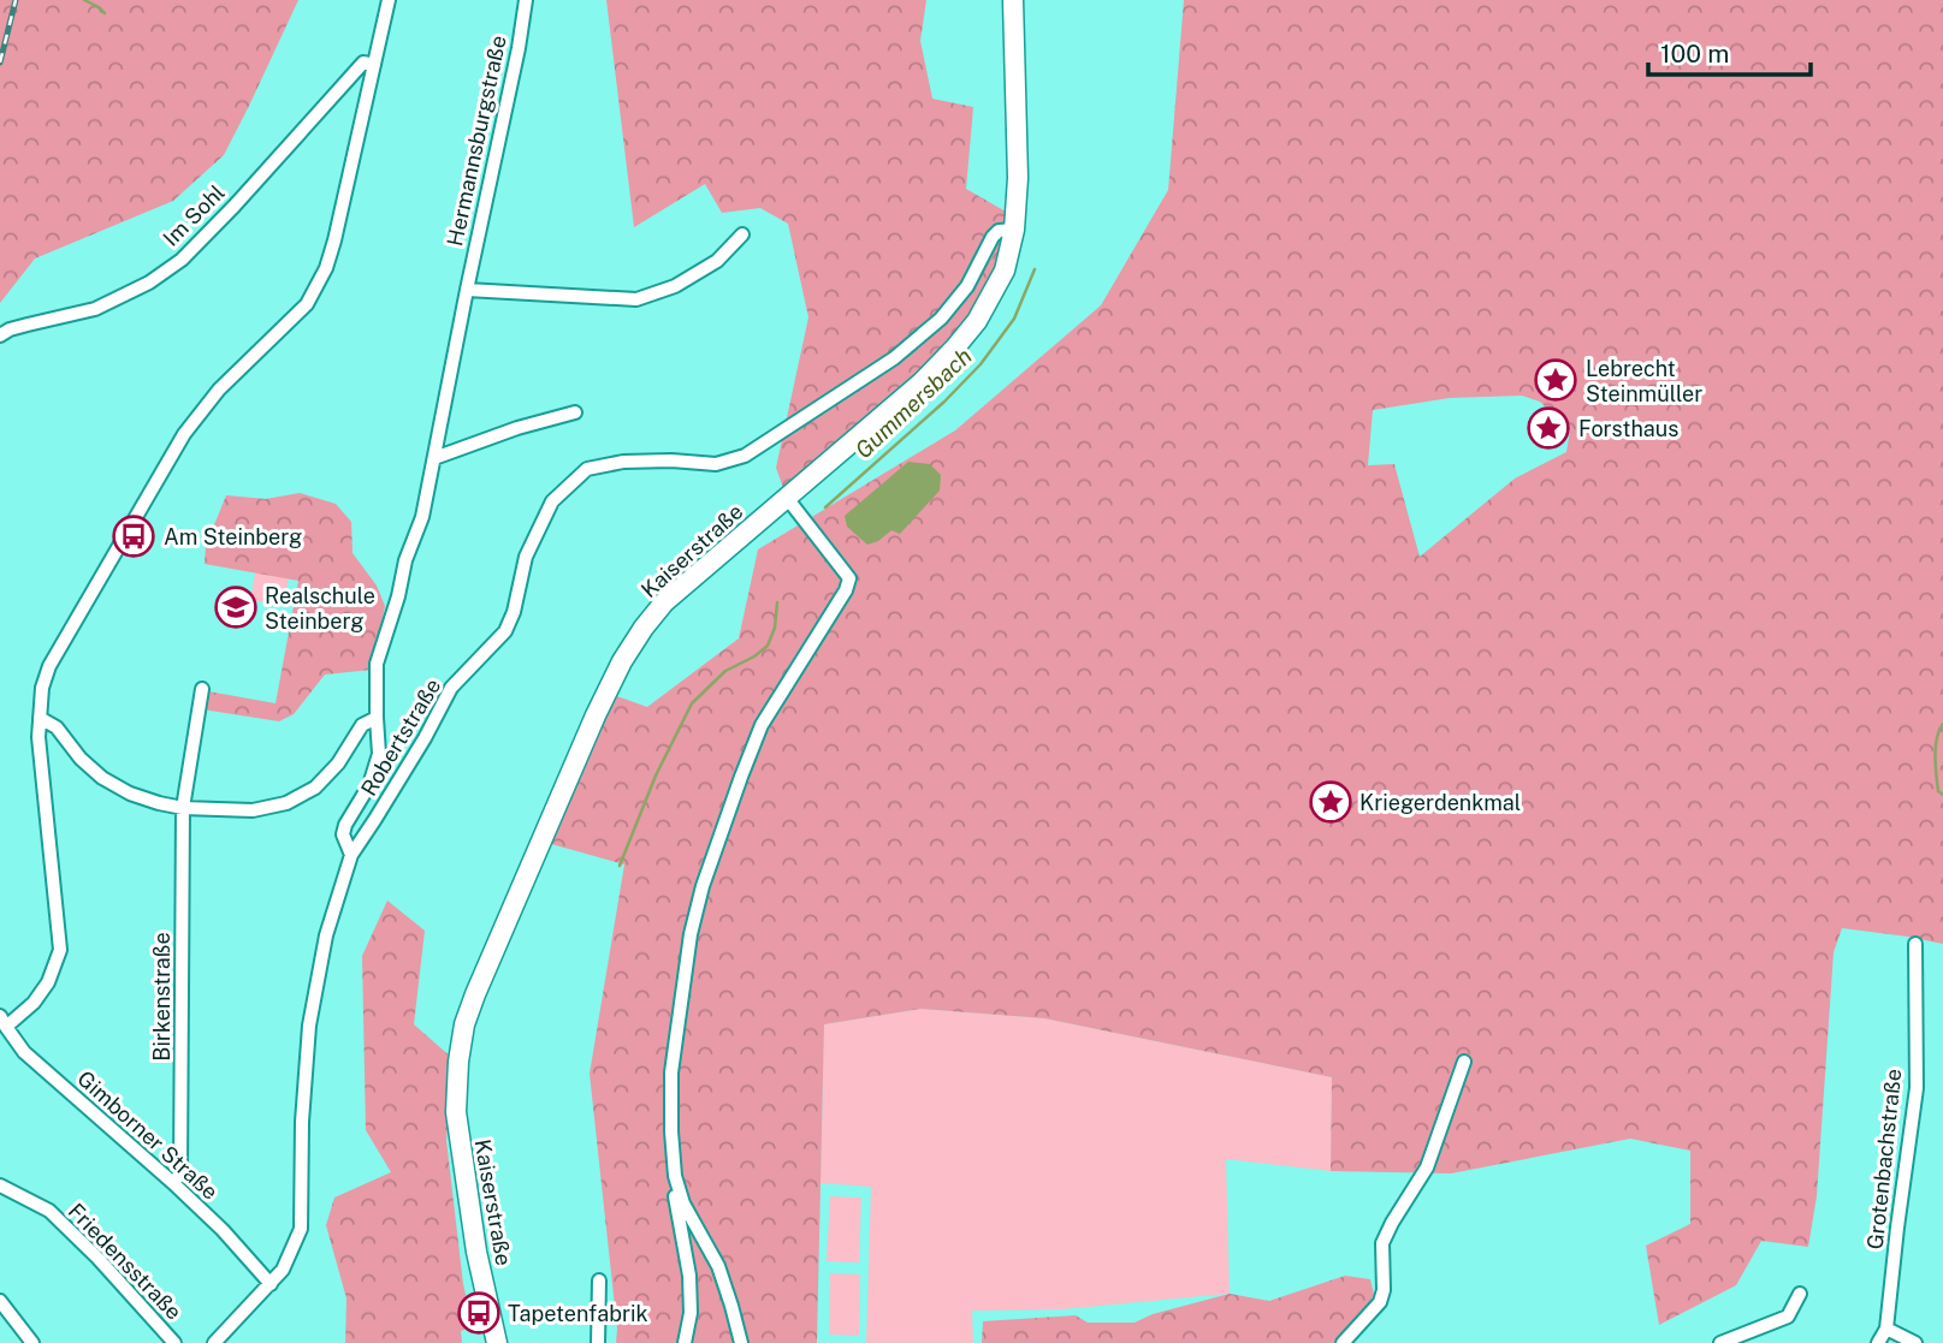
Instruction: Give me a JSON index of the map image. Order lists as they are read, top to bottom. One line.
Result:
{"streets":{"street":["Hermannsburgstraße","Im Sohl","Kaiserstraße","Robertstraße","Birkenstraße","Gimborner Straße","Grotenbachstraße","Friedensstraße"]},"crossings":[["Hermannsburgstraße","Robertstraße"],["Kaiserstraße","Robertstraße"],["Robertstraße","Gimborner Straße"],["Birkenstraße","Gimborner Straße"]],"water":["Gummersbach"],"places":{"place":["Lebrecht Steinmüller","Forsthaus","Kriegerdenkmal"],"bus stop":["Am Steinberg","Tapetenfabrik"],"school or university":["Realschule Steinberg"]},"scale_bar":"100 m"}
